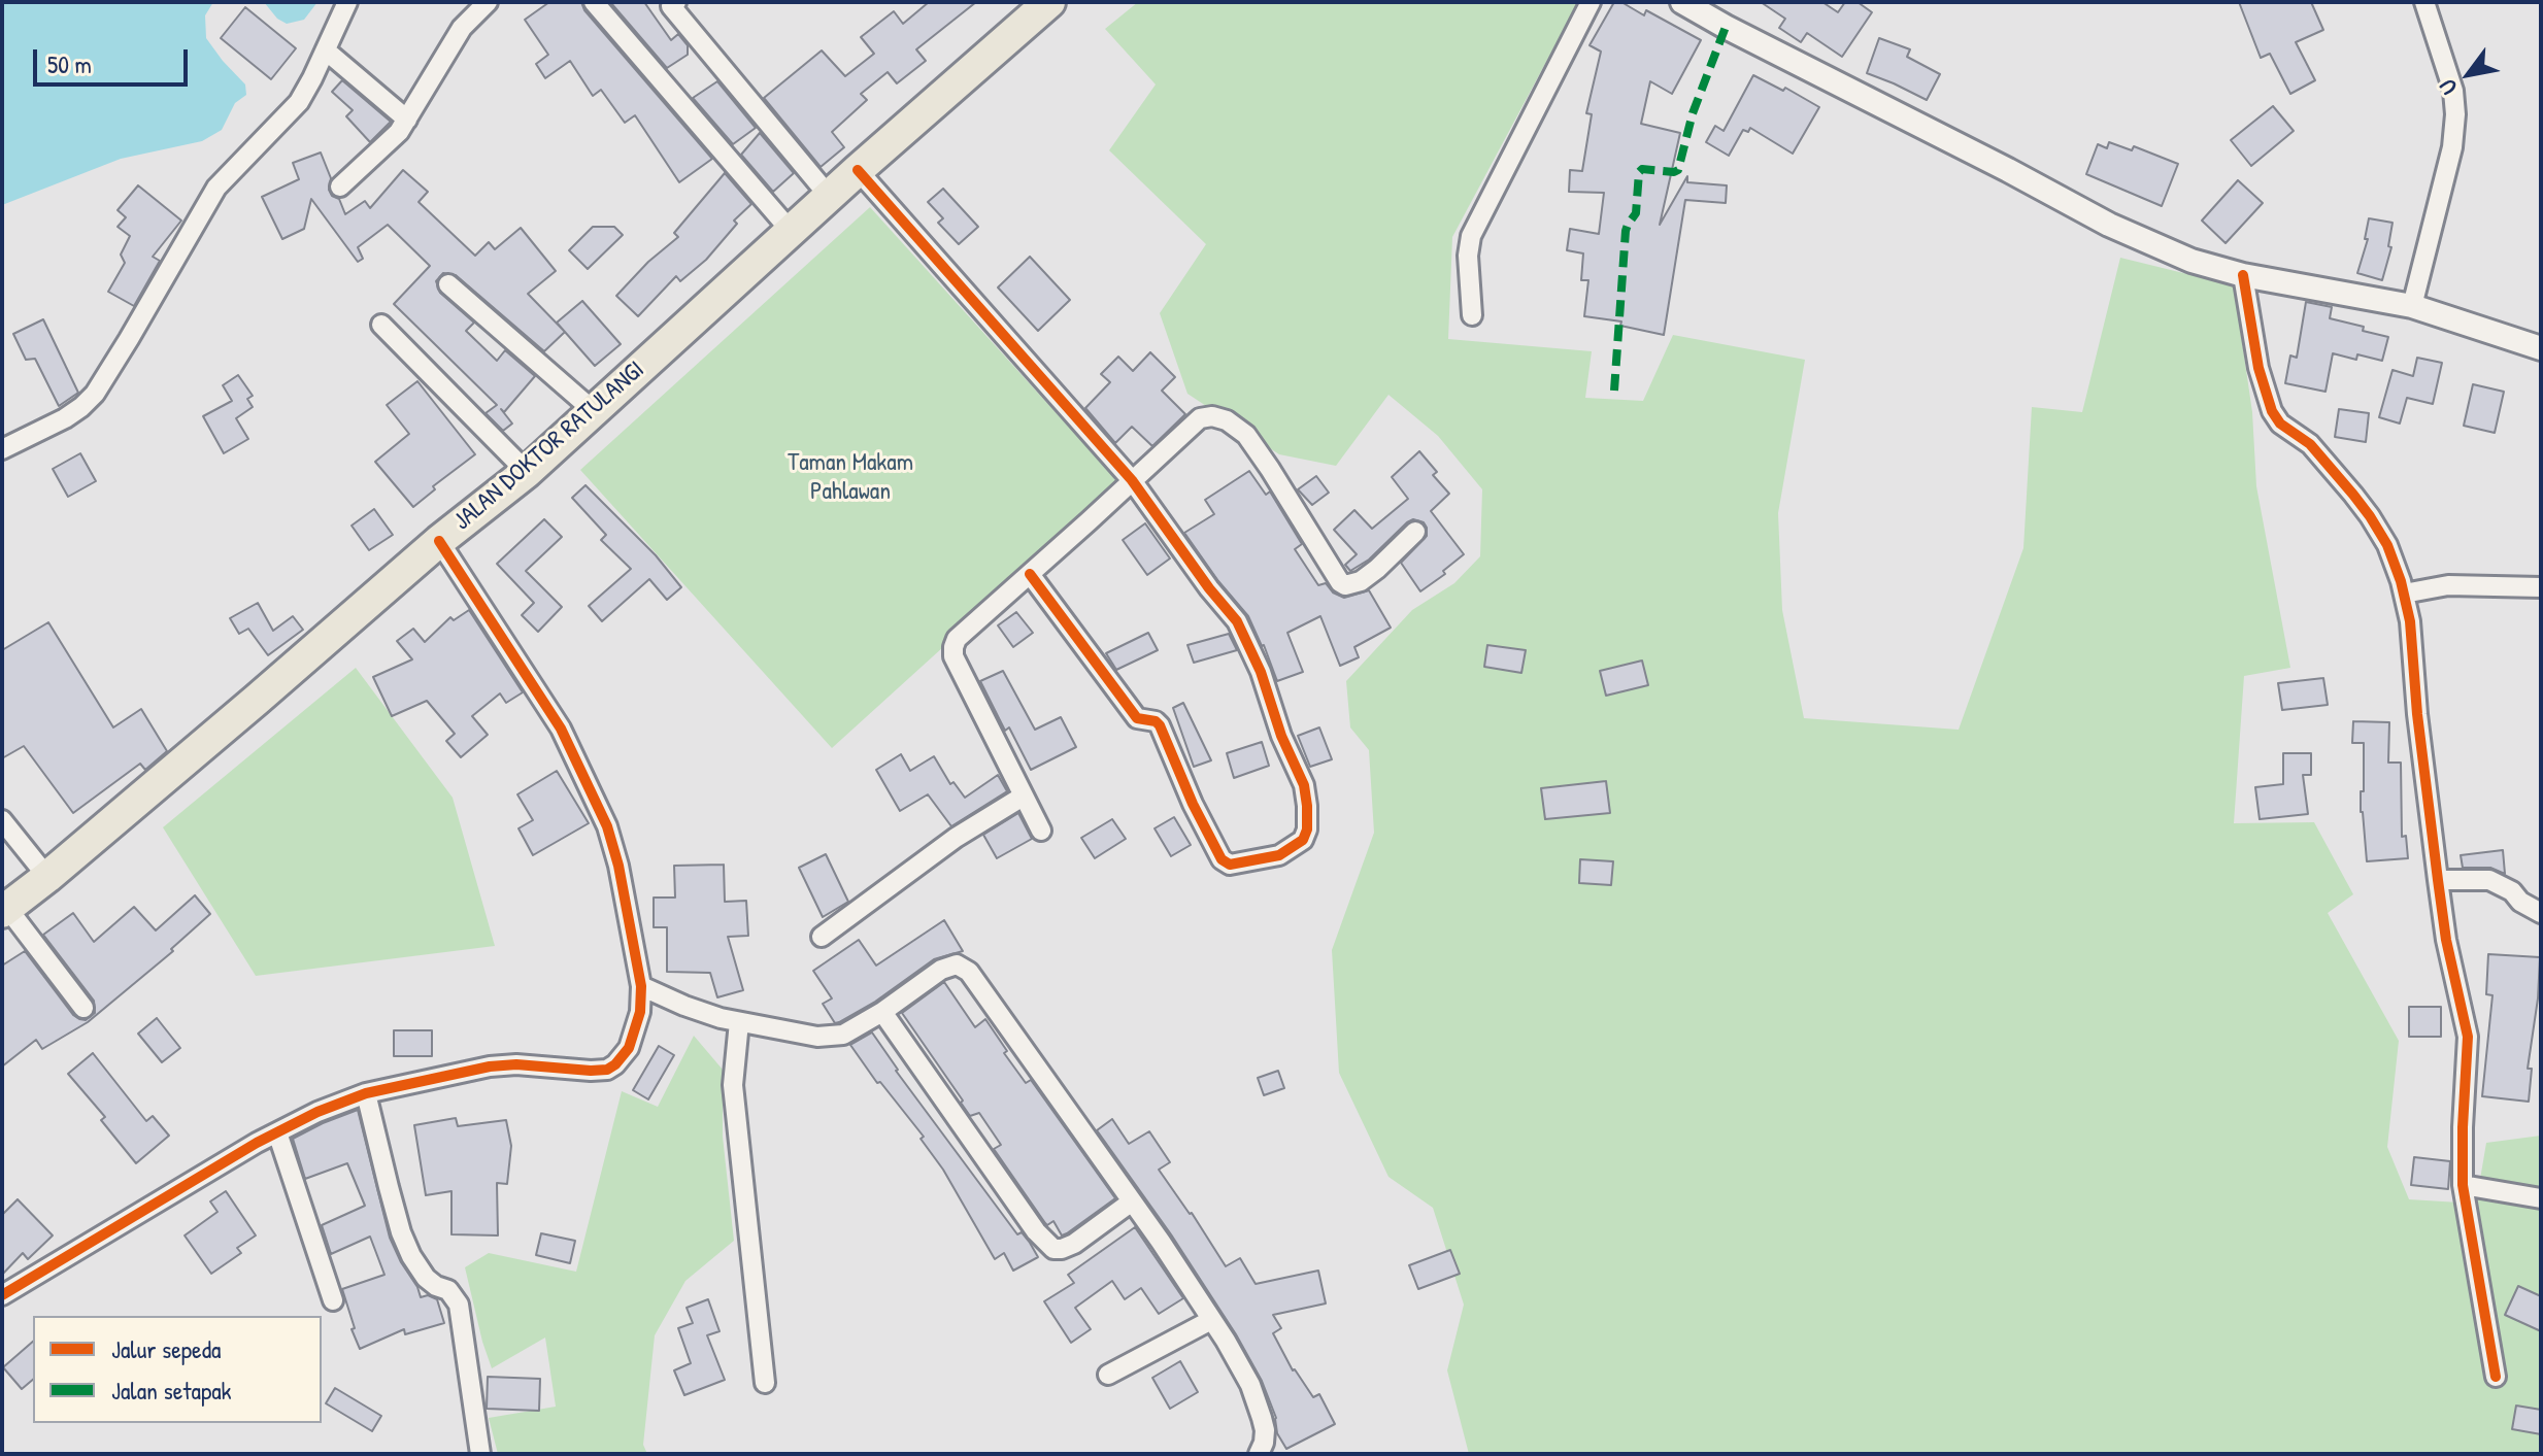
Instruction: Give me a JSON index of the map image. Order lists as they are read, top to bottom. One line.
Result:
{"streets":{"highway":["JALAN DOKTOR RATULANGI"]},"parks":["Taman Makam Pahlawan"],"legend":["Jalur sepeda","Jalan setapak"],"scale_bar":"50 m","north":"bottom left"}
